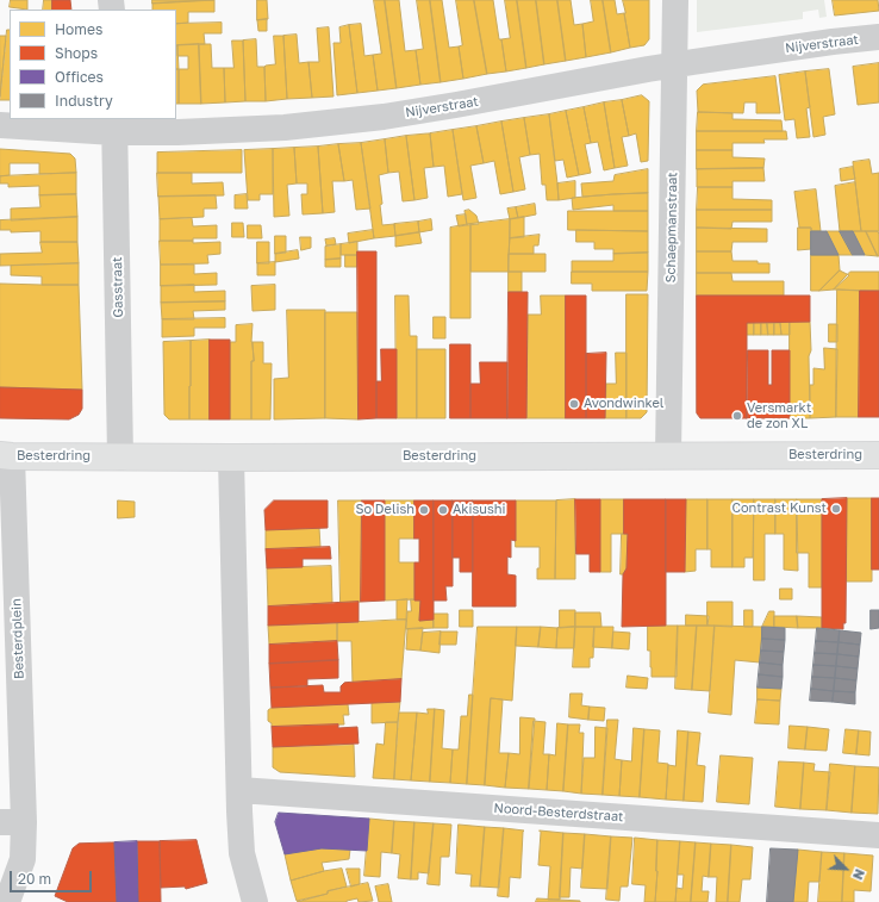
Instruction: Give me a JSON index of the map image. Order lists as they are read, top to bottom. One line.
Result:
{"streets":{"street":["Nijverstraat","Schaepmanstraat","Gasstraat","Besterdring","Besterdplein","Noord-Besterdstraat"]},"crossings":[["Nijverstraat","Schaepmanstraat"],["Nijverstraat","Gasstraat"],["Schaepmanstraat","Besterdring"],["Gasstraat","Besterdring"],["Besterdring","Besterdplein"]],"places":["Avondwinkel","Versmarkt de zon XL","Contrast Kunst","So Delish","Akisushi"],"legend":["Homes","Shops","Offices","Industry"],"scale_bar":"20 m","north":"bottom right"}
